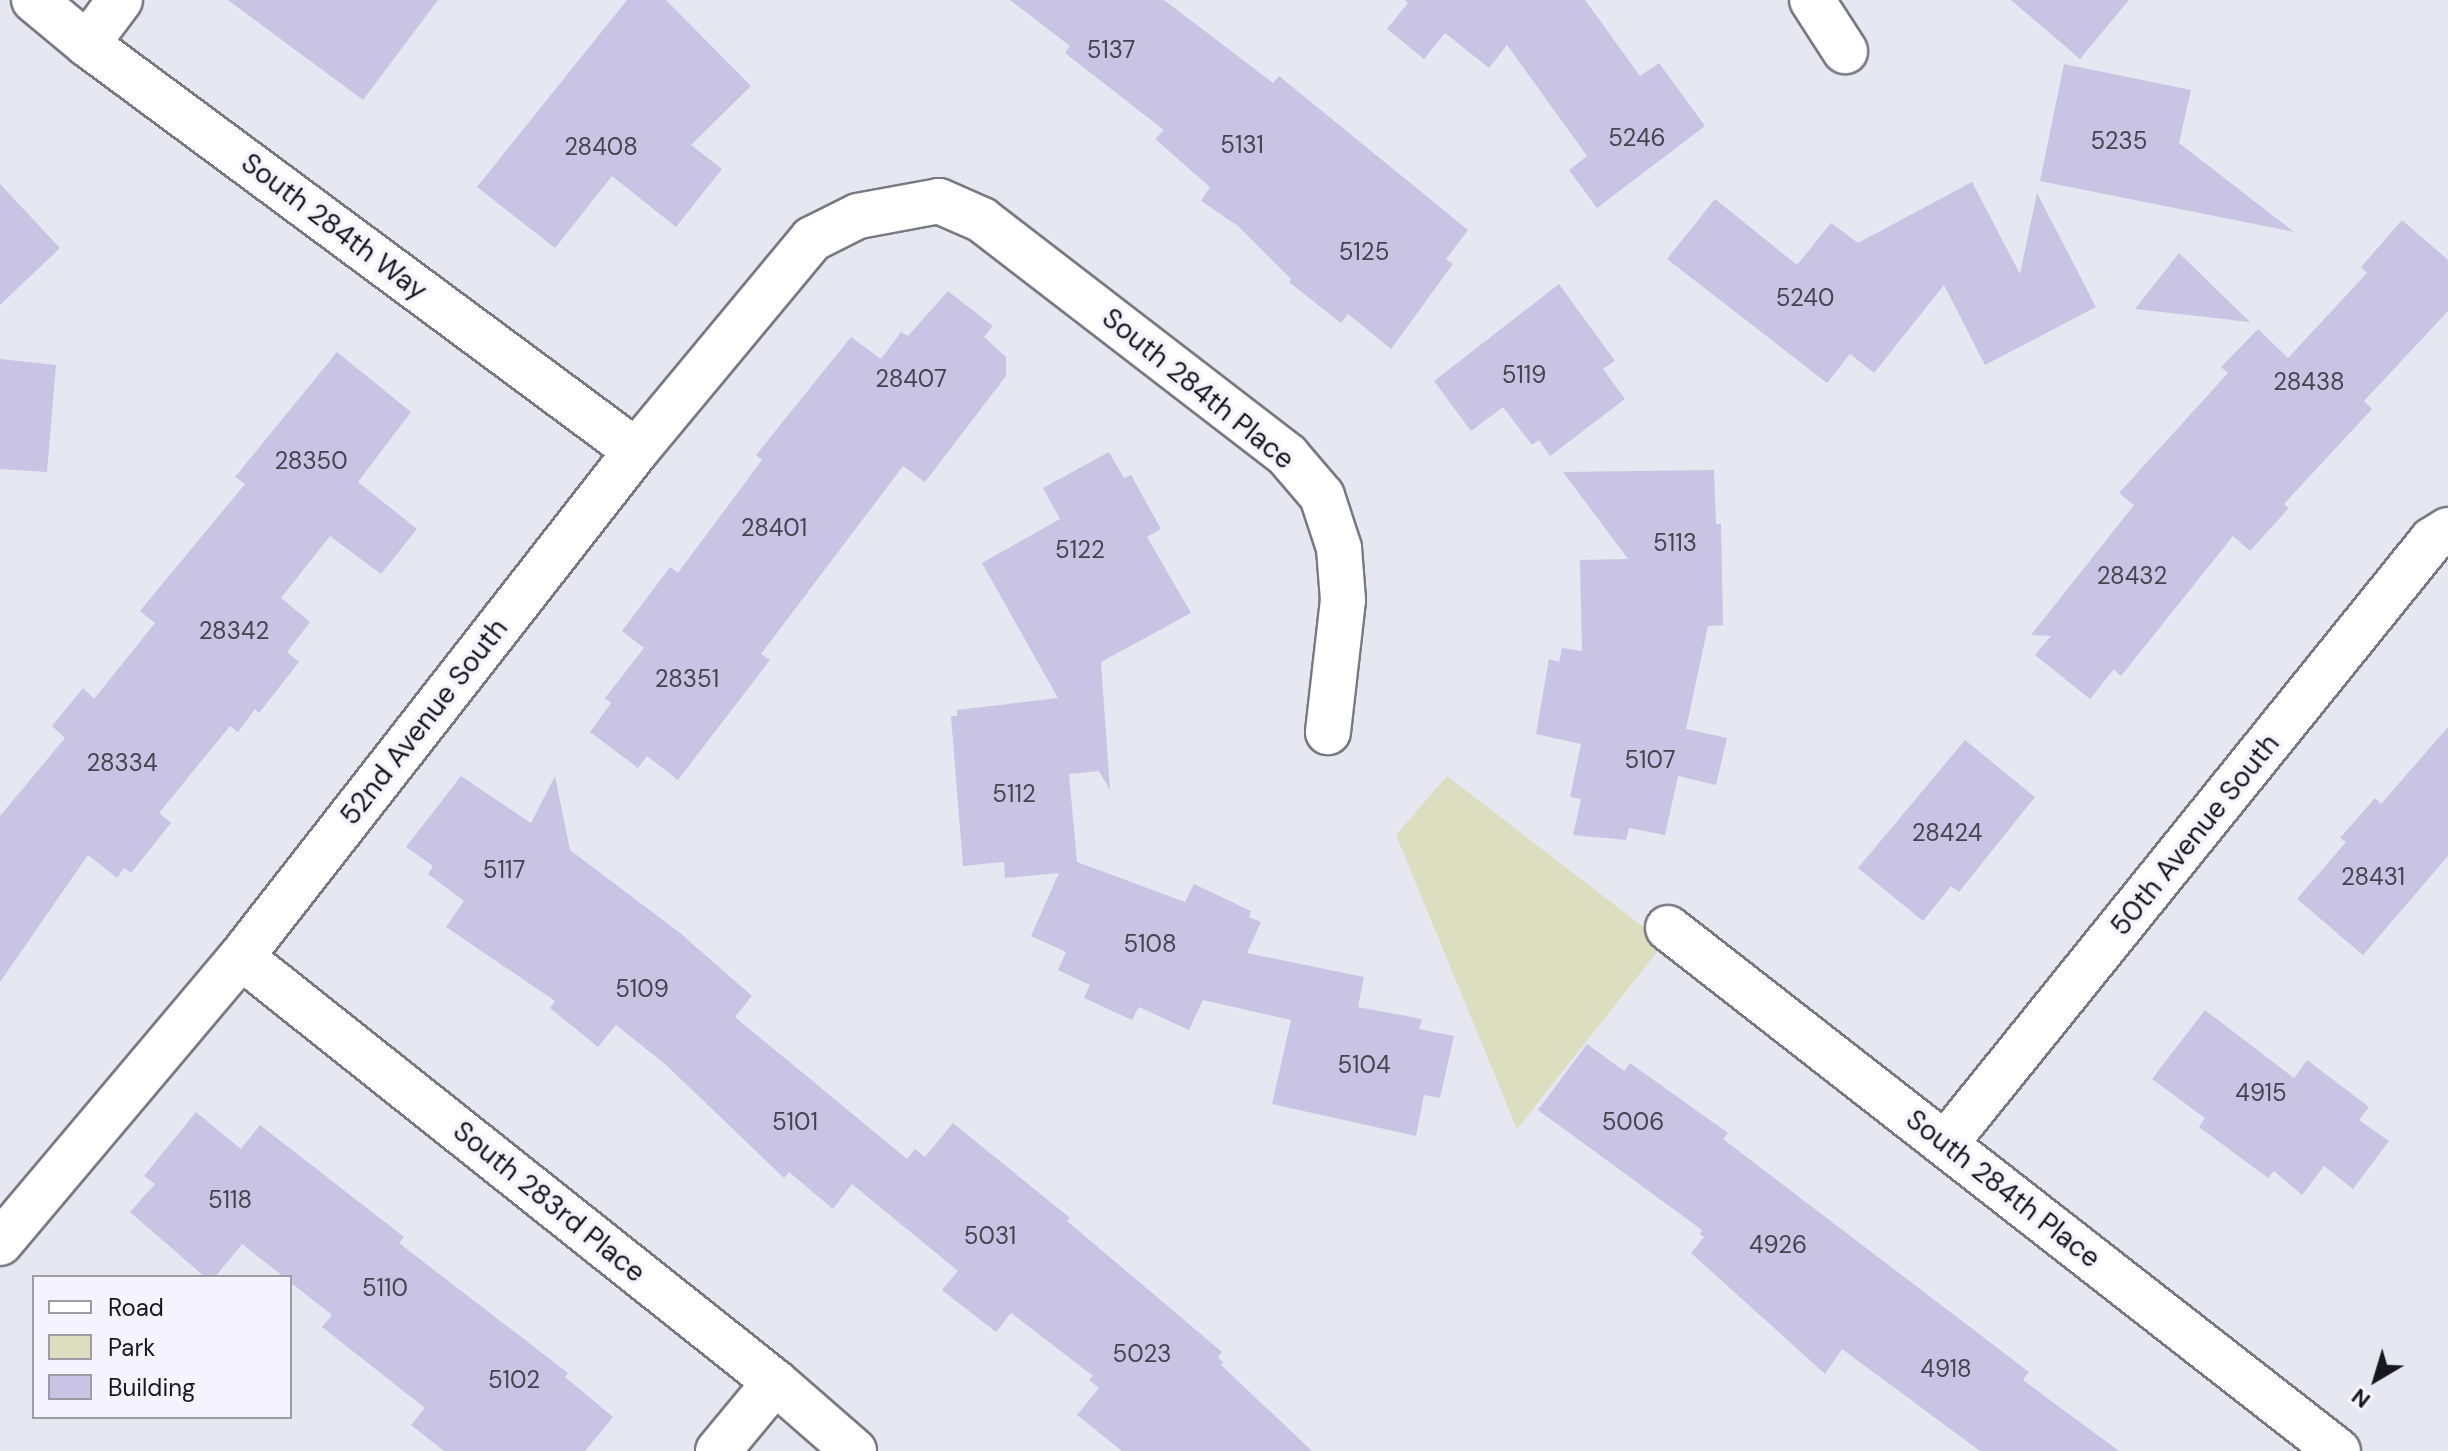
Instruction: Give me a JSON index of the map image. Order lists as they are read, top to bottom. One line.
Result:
{"streets":{"street":["South 284th Way","South 284th Place","52nd Avenue South","50th Avenue South","South 283rd Place"]},"crossings":[["South 284th Way","52nd Avenue South"],["South 284th Place","52nd Avenue South"],["South 284th Place","50th Avenue South"],["52nd Avenue South","South 283rd Place"]],"house_numbers":["5137","5246","5235","5131","28408","5125","5240","5119","28407","28438","28350","28401","5113","5122","28432","28342","28351","5107","28334","5112","28424","5117","28431","5108","5109","5104","4915","5101","5006","5118","5031","4926","5110","5023","4918","5102"],"legend":["Road","Park","Building"],"north":"bottom left"}
